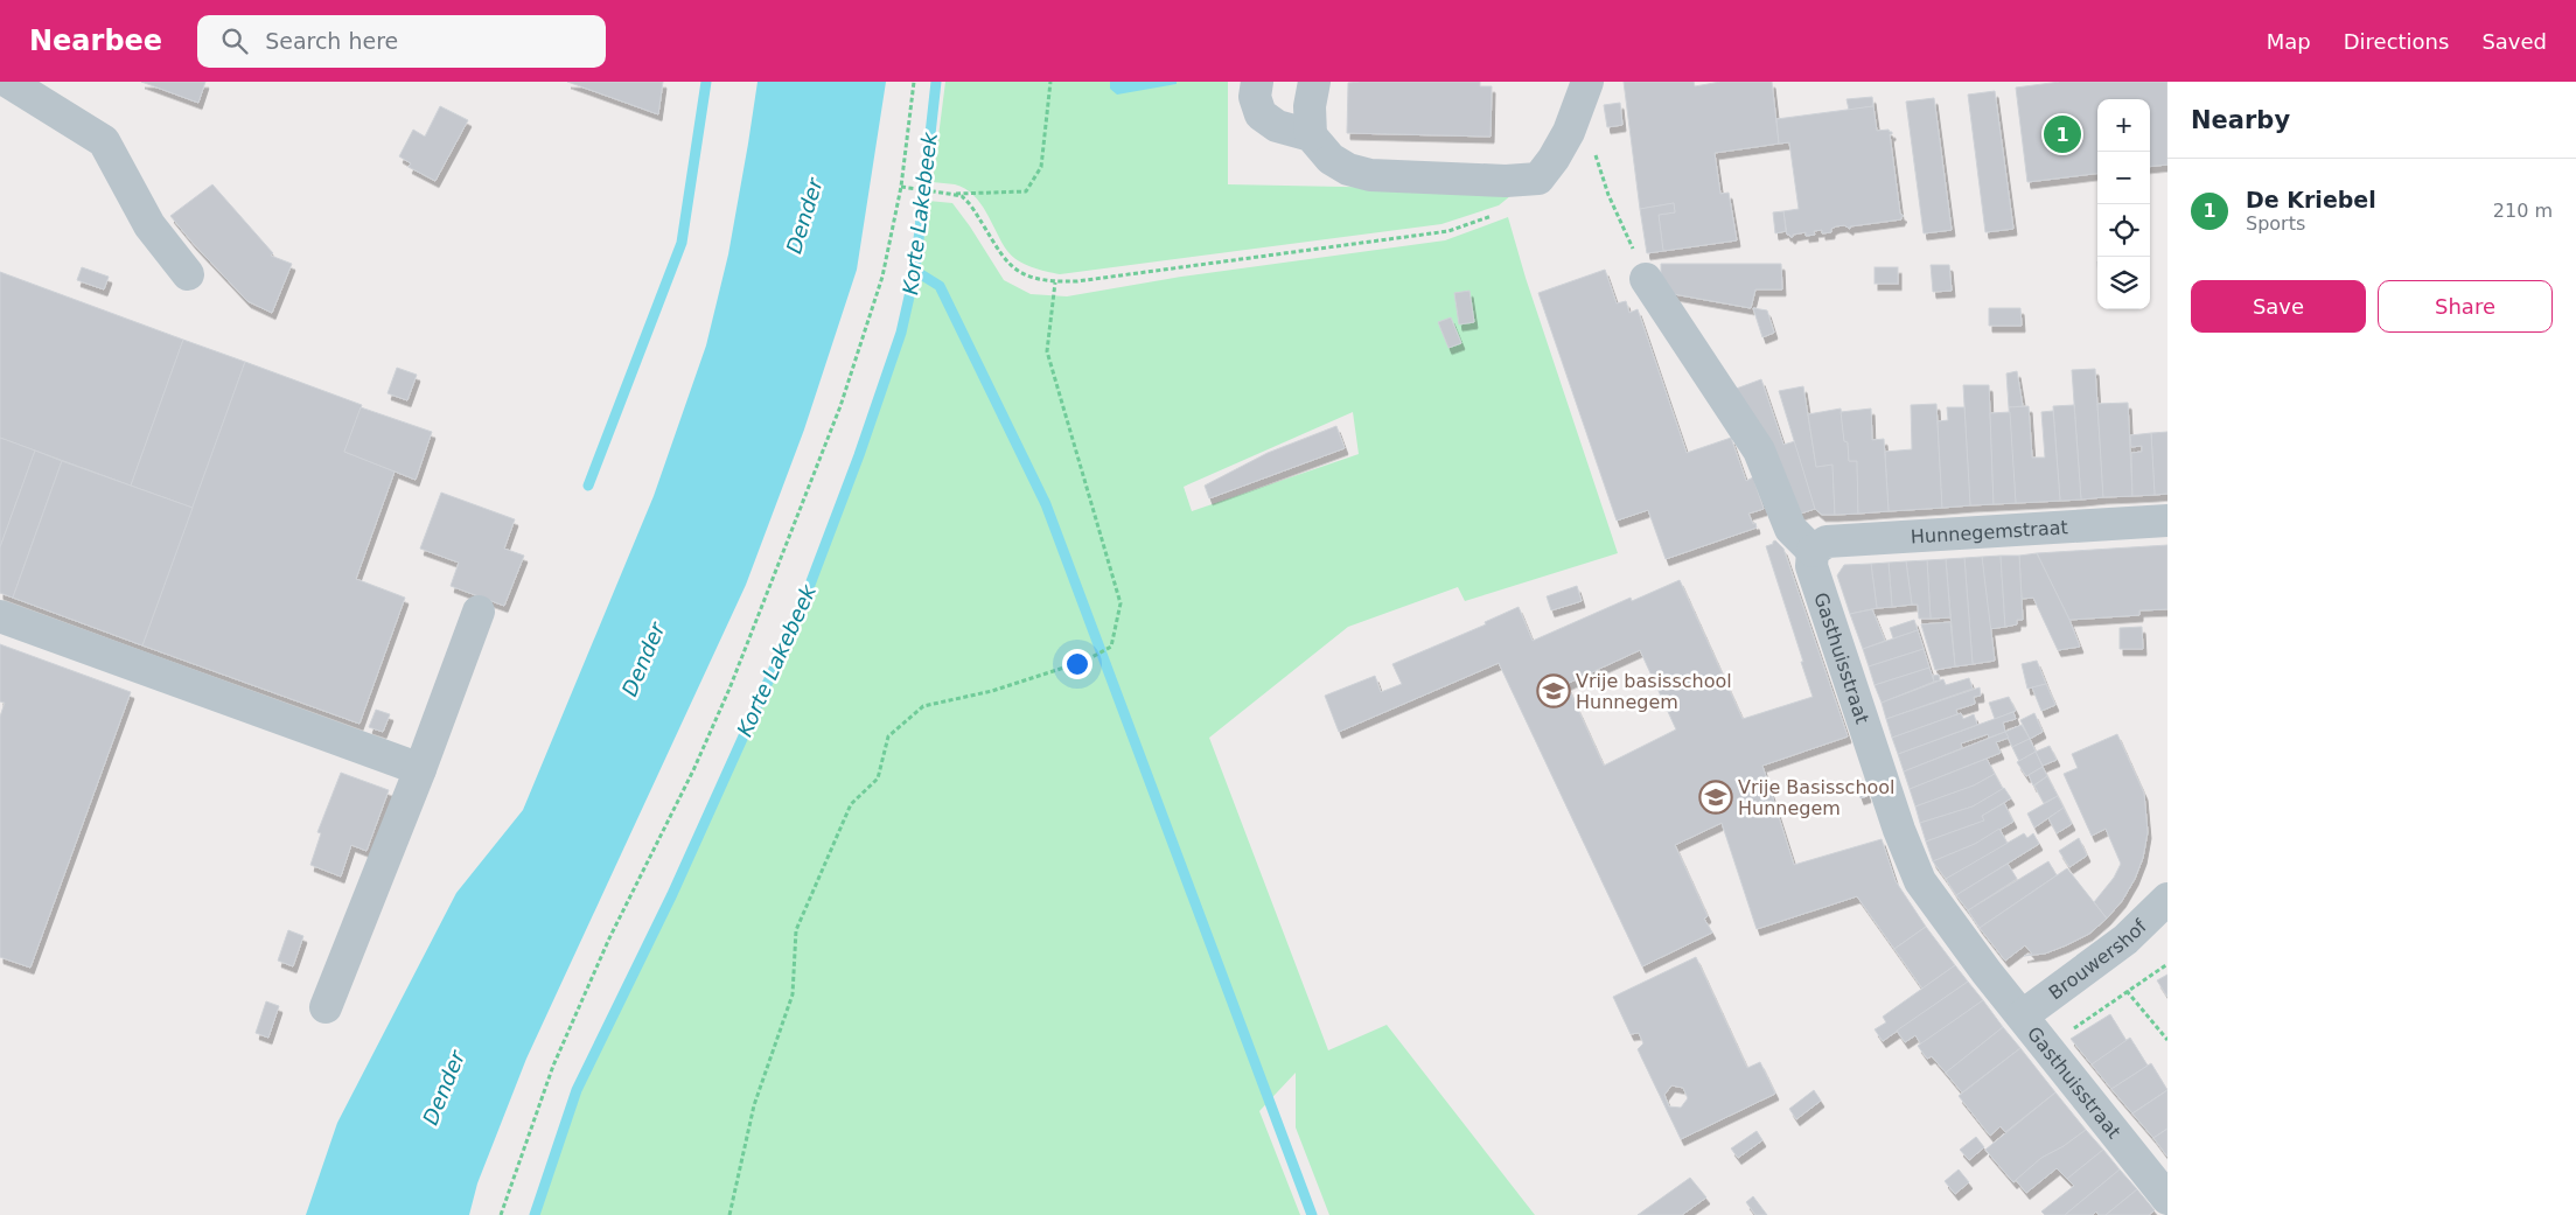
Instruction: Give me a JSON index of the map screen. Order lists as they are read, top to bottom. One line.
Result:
{"streets":{"street":["Hunnegemstraat","Gasthuisstraat","Brouwershof"]},"crossings":[["Hunnegemstraat","Gasthuisstraat"],["Gasthuisstraat","Brouwershof"]],"water":["Korte Lakebeek","Dender"],"places":{"school or university":["Vrije basisschool Hunnegem","Vrije Basisschool Hunnegem"]},"page":{"header":"Nearbee","search":"Search here","nav":["Map","Directions","Saved"],"heading":"Nearby","map_buttons":["+","−"],"pins":"1","list":[{"mark":"1","name":"De Kriebel","note":"Sports","value":"210 m"}],"buttons":["Save","Share"]}}
